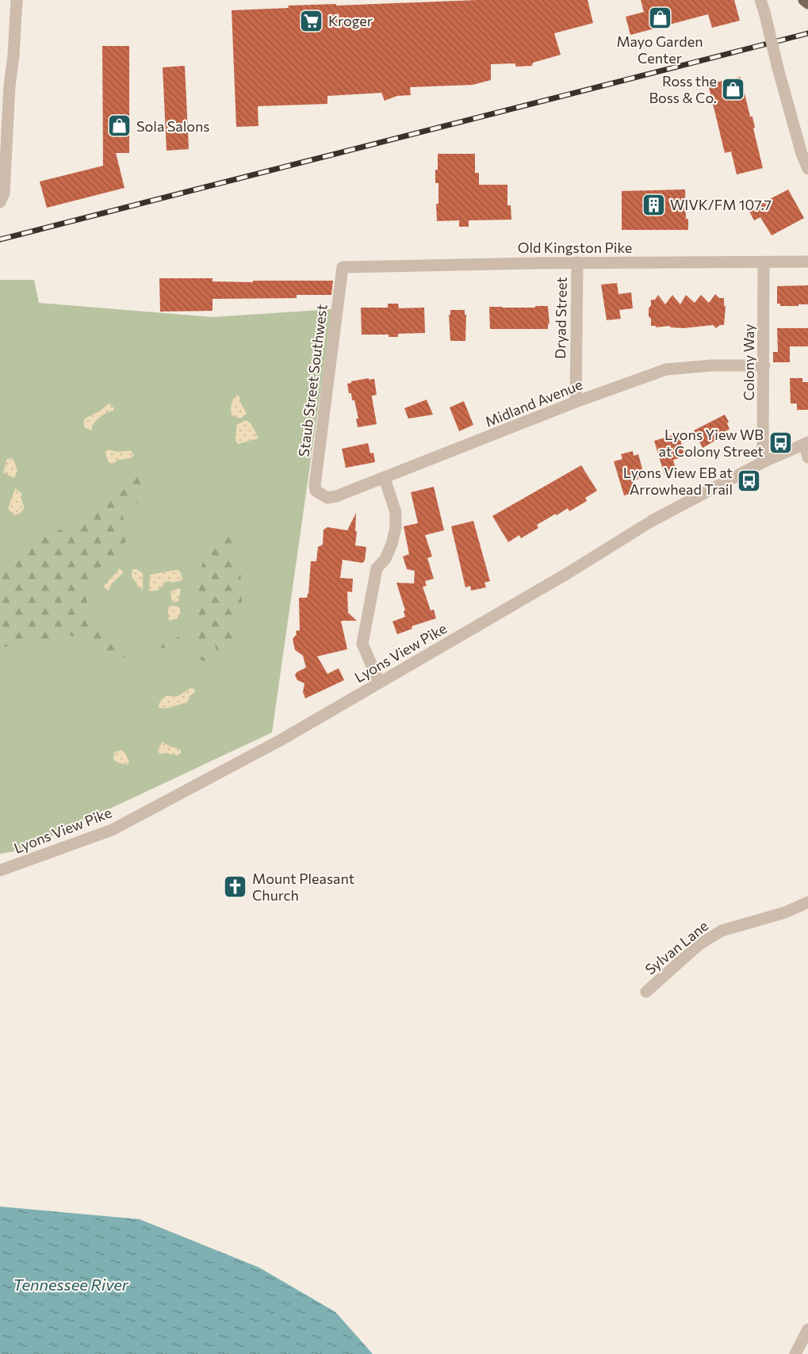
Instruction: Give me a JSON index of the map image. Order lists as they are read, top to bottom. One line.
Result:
{"streets":{"street":["Old Kingston Pike","Dryad Street","Colony Way","Staub Street Southwest","Midland Avenue","Lyons View Pike","Sylvan Lane"]},"crossings":[["Old Kingston Pike","Dryad Street"],["Old Kingston Pike","Colony Way"],["Old Kingston Pike","Staub Street Southwest"],["Dryad Street","Midland Avenue"],["Colony Way","Midland Avenue"],["Colony Way","Lyons View Pike"],["Staub Street Southwest","Midland Avenue"]],"water":["Tennessee River"],"places":{"shop":["Mayo Garden Center","Ross the Boss & Co.","Sola Salons"],"supermarket":["Kroger"],"building":["WIVK/FM 107.7"],"bus stop":["Lyons Yiew WB at Colony Street","Lyons View EB at Arrowhead Trail"],"church":["Mount Pleasant Church"]}}
